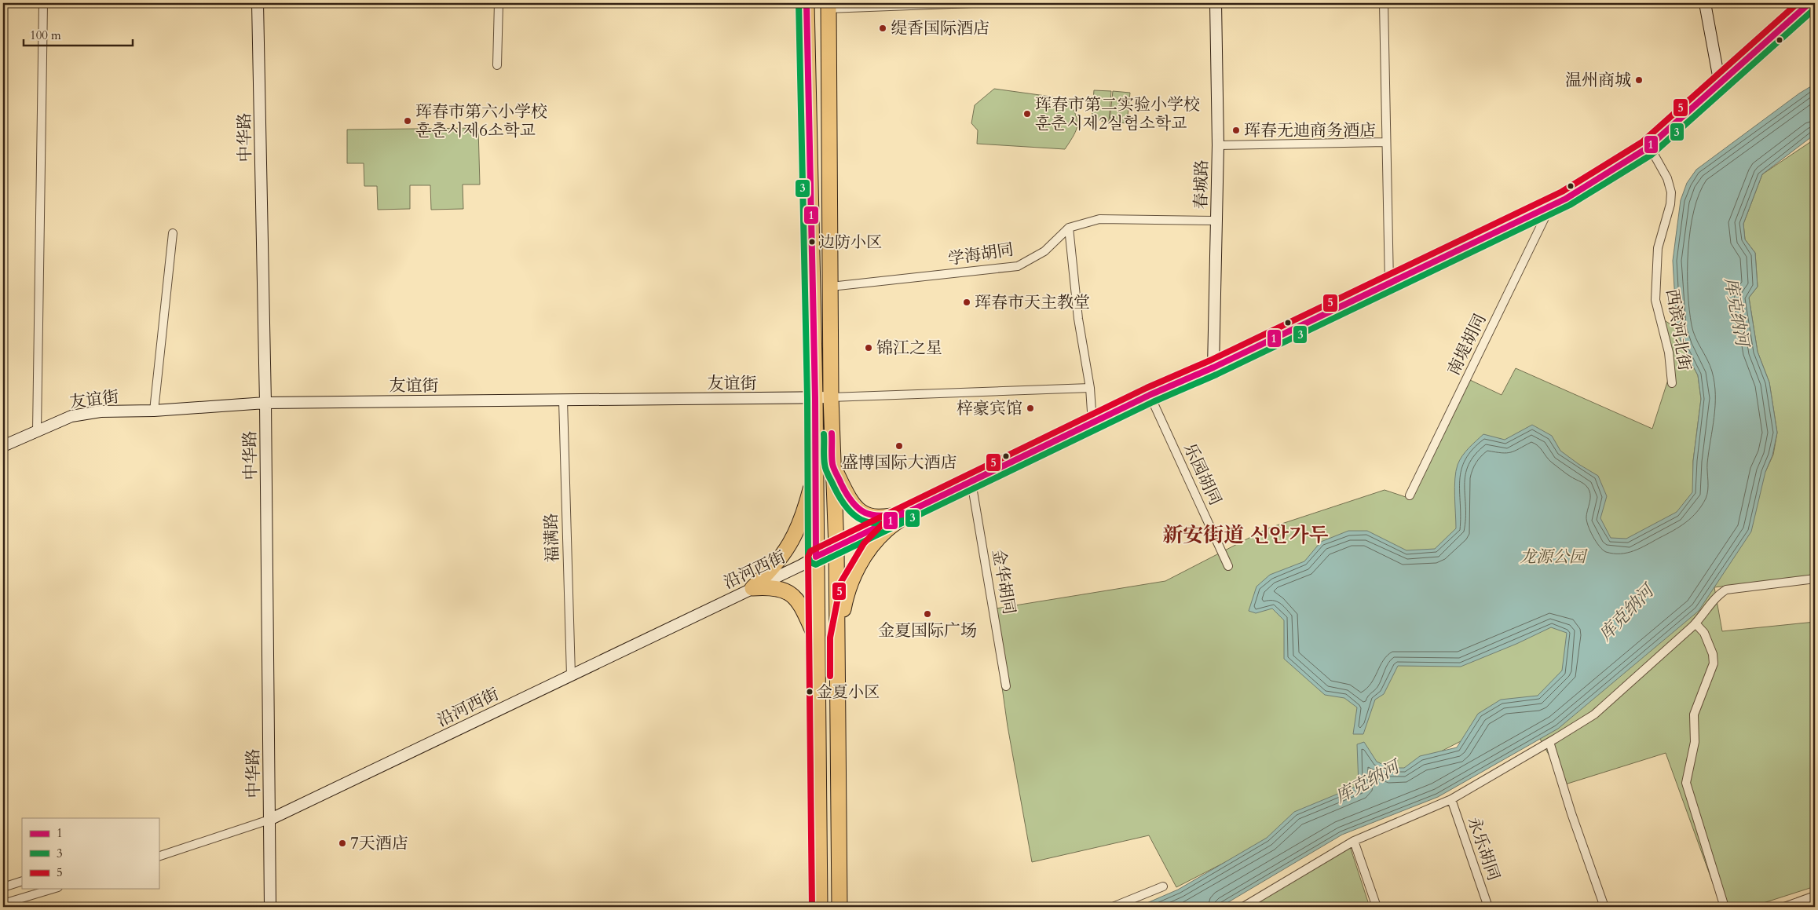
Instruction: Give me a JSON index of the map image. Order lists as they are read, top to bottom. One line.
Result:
{"streets":{"street":["中华路","春城路","学海胡同","西滨河北街","南堤胡同","友谊街","乐园胡同","福满路","沿河西街","金华胡同","永乐胡同"]},"crossings":[["中华路","友谊街"],["中华路","沿河西街"],["春城路","学海胡同"],["春城路","沿河西街"],["西滨河北街","沿河西街"],["南堤胡同","沿河西街"],["友谊街","福满路"],["乐园胡同","沿河西街"],["福满路","沿河西街"],["沿河西街","金华胡同"]],"districts":["新安街道 신안가두"],"water":["库克纳河"],"parks":["龙源公园"],"places":["缇香国际酒店","温州商城","珲春市第二实验小学校 훈춘시제2실험소학교","珲春市第六小学校 훈춘시제6소학교","珲春无迪商务酒店","边防小区","珲春市天主教堂","锦江之星","梓豪宾馆","盛博国际大酒店","金夏国际广场","金夏小区","7天酒店"],"lines":["transit line 1","transit line 3","transit line 5"],"legend":["1","3","5"],"scale_bar":"100 m"}
